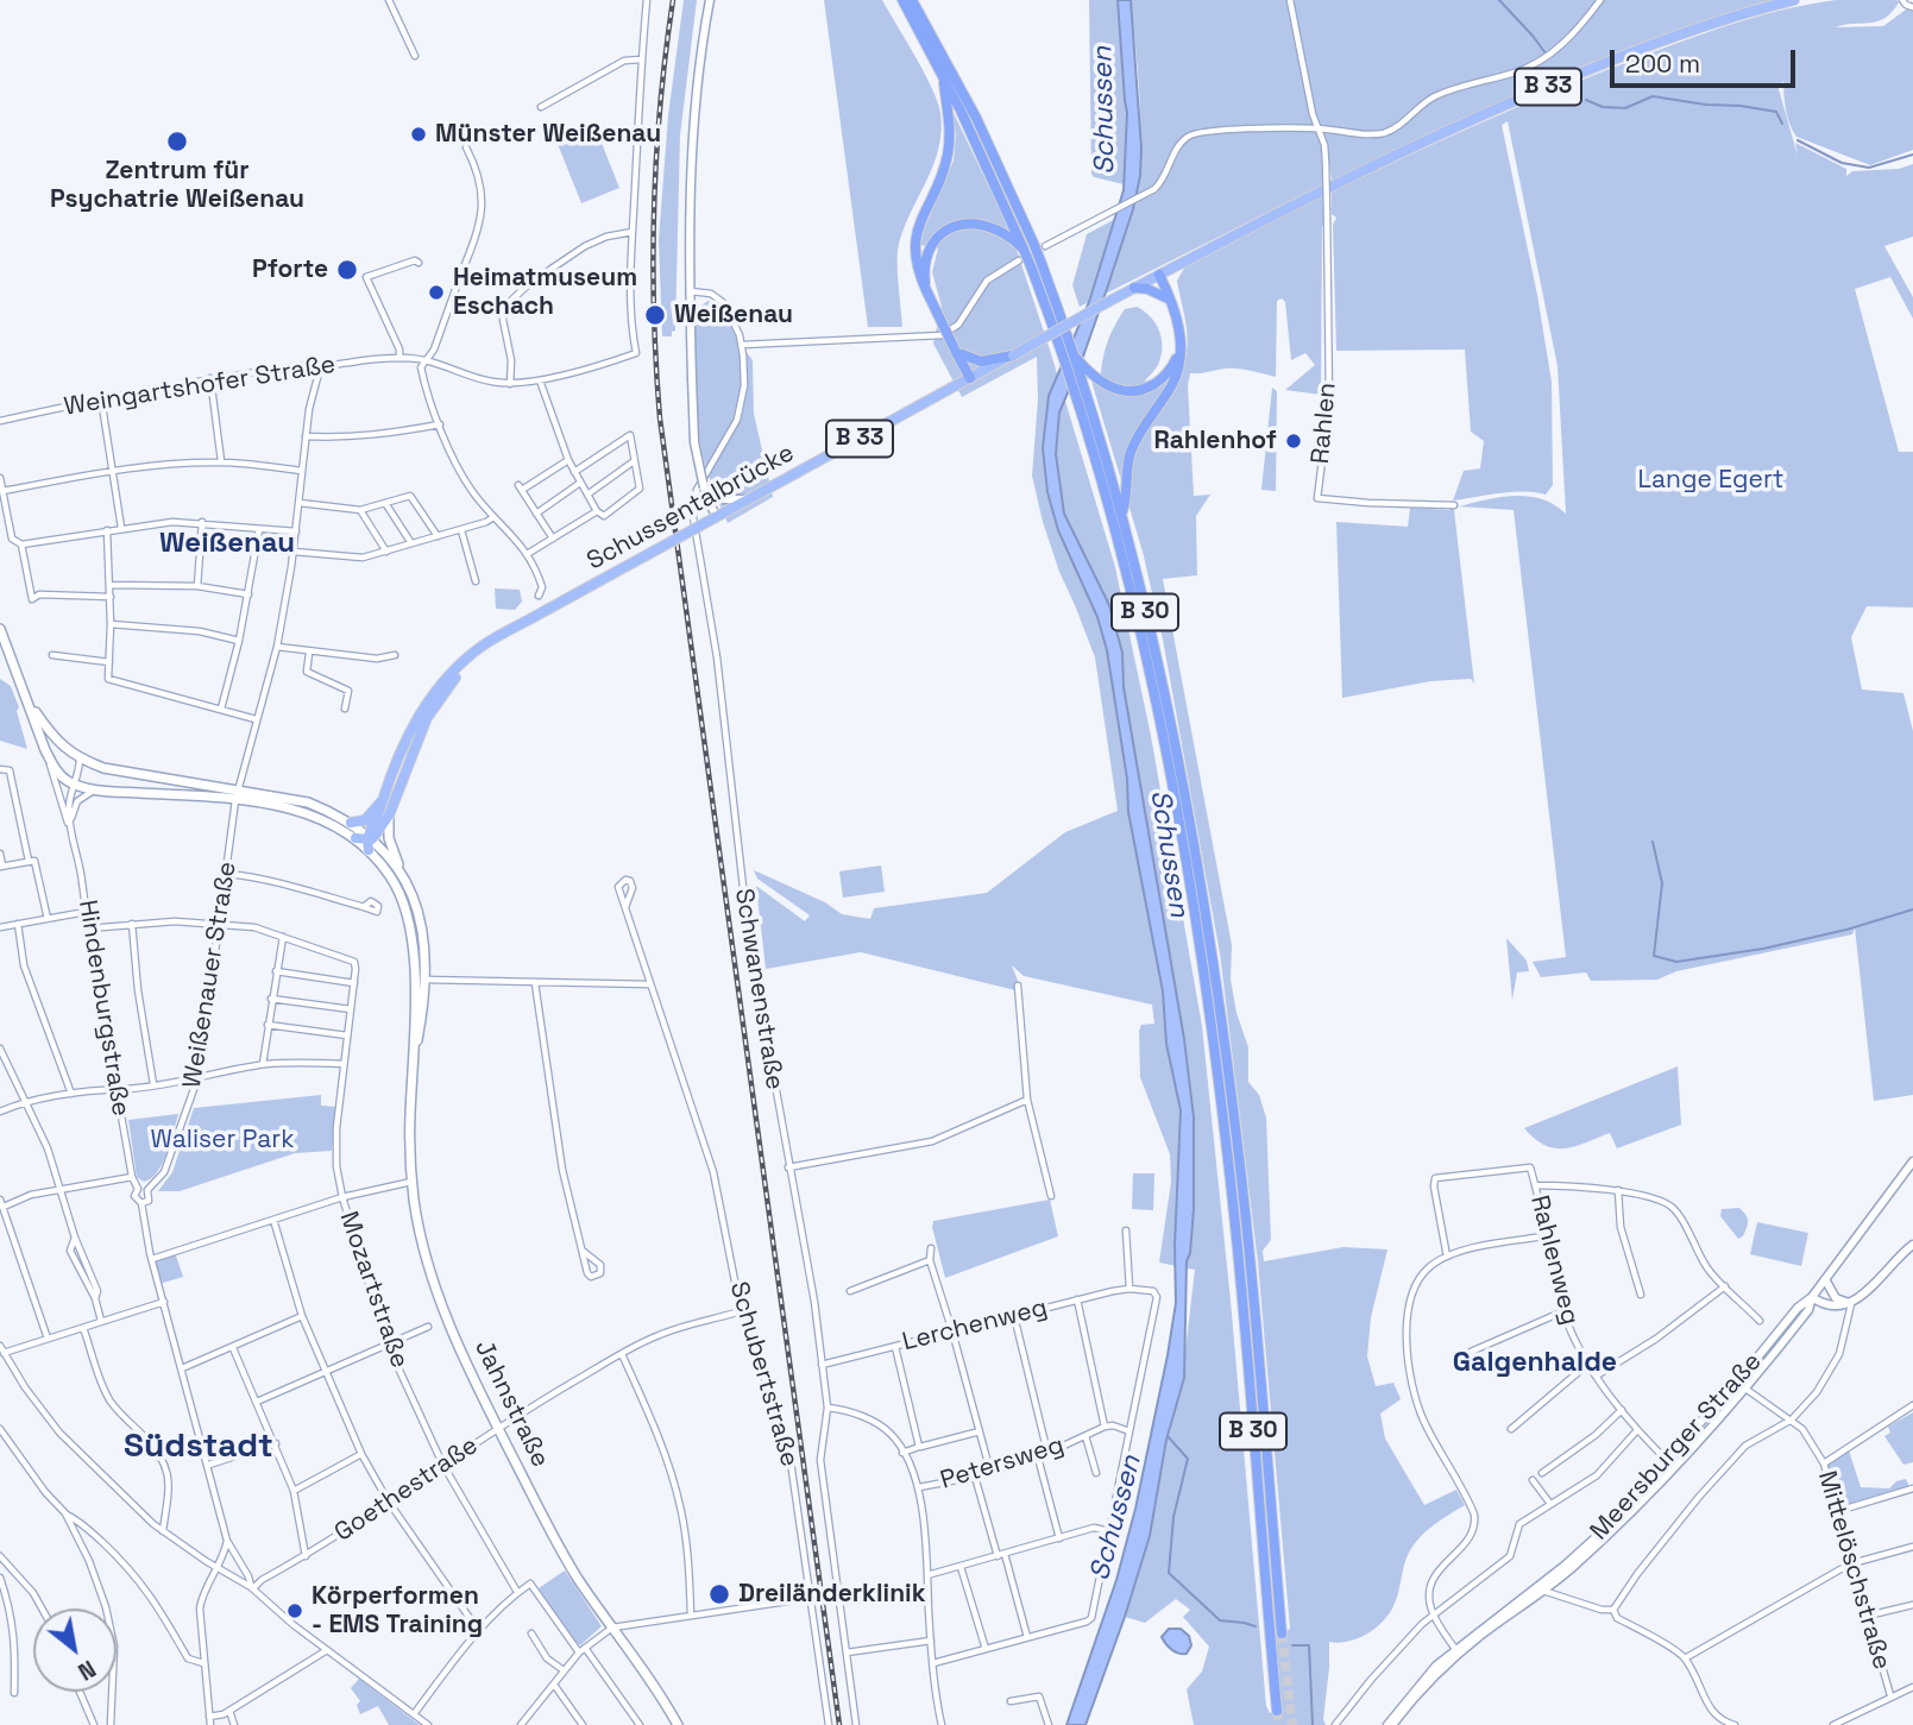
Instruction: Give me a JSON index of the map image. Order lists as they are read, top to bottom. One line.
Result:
{"streets":{"highway":["B 30"],"main road":["B 33","Schussentalbrücke","Jahnstraße"],"street":["Weingartshofer Straße","Rahlen","Weißenauer Straße","Schwanenstraße","Hindenburgstraße","Rahlenweg","Mozartstraße","Lerchenweg","Schubertstraße","Meersburger Straße","Petersweg","Goethestraße","Mittelöschstraße"]},"crossings":[["B 33","Schussentalbrücke"],["B 33","Jahnstraße"],["Weingartshofer Straße","Weißenauer Straße"],["Weißenauer Straße","Jahnstraße"],["Schwanenstraße","Lerchenweg"],["Hindenburgstraße","Jahnstraße"],["Rahlenweg","Meersburger Straße"],["Mozartstraße","Goethestraße"],["Schubertstraße","Goethestraße"],["Jahnstraße","Goethestraße"],["Meersburger Straße","Mittelöschstraße"]],"districts":["Weißenau","Galgenhalde","Südstadt"],"water":["Schussen"],"parks":["Lange Egert","Waliser Park"],"places":["Münster Weißenau","Zentrum für Psychatrie Weißenau","Pforte","Heimatmuseum Eschach","Weißenau","Rahlenhof","Dreiländerklinik","Körperformen - EMS Training"],"scale_bar":"200 m","north":"bottom right"}
